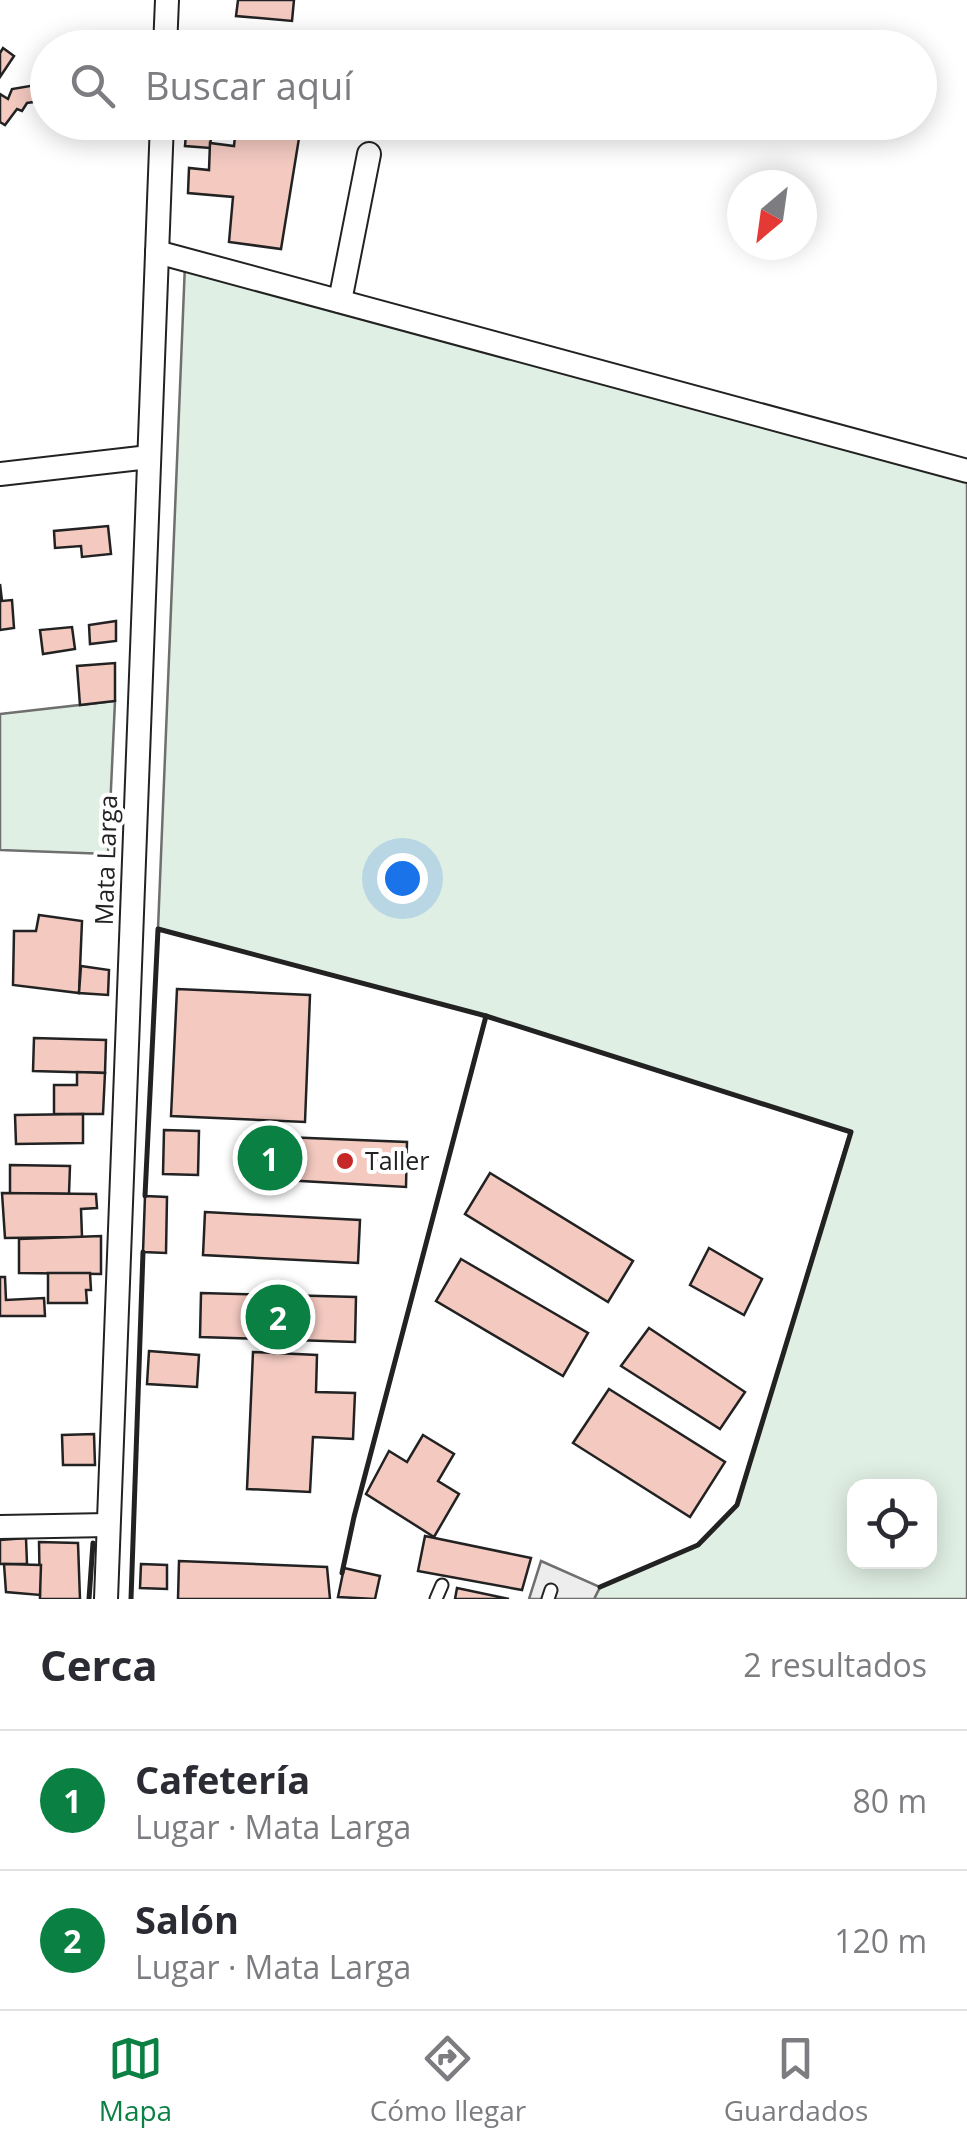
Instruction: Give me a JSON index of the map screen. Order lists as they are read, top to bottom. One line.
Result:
{"streets":{"street":["Mata Larga"]},"places":["Taller"],"north":"bottom left","page":{"search":"Buscar aquí","pins":["1","2"],"heading":["Cerca","2 resultados"],"list":[{"mark":"1","name":"Cafetería","note":"Lugar · Mata Larga","value":"80 m"},{"mark":"2","name":"Salón","note":"Lugar · Mata Larga","value":"120 m"}],"nav":["Mapa","Cómo llegar","Guardados"]}}
